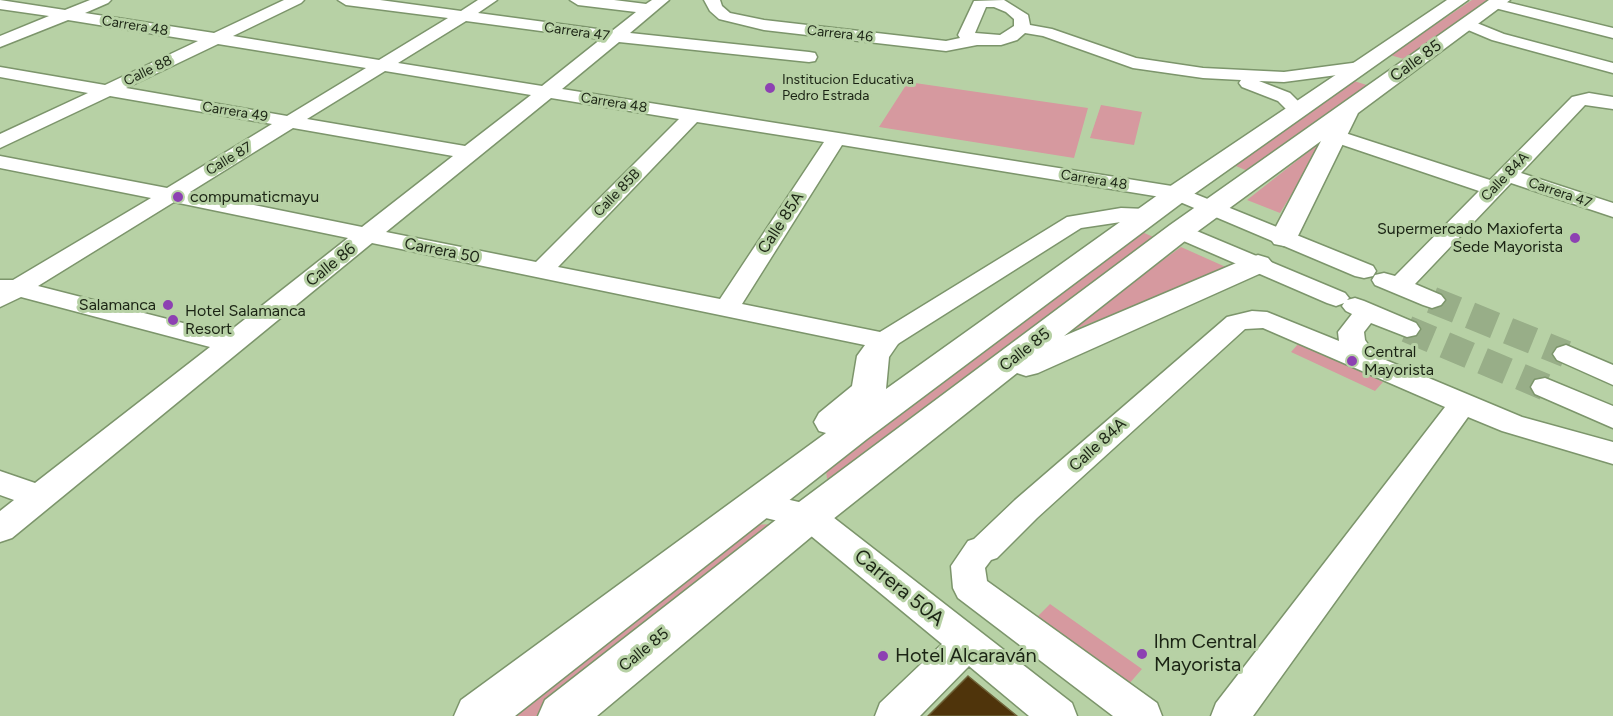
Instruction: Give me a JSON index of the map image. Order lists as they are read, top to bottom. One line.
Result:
{"streets":{"main road":["Calle 85"],"street":["Carrera 48","Carrera 47","Carrera 46","Calle 88","Carrera 49","Calle 87","Calle 84A","Calle 85B","Calle 85A","Carrera 50","Calle 86","Carrera 50A"]},"crossings":[["Carrera 48","Calle 85"],["Carrera 48","Calle 88"],["Carrera 48","Calle 87"],["Carrera 48","Calle 84A"],["Carrera 48","Calle 85B"],["Carrera 48","Calle 85A"],["Carrera 48","Calle 86"],["Carrera 47","Calle 87"],["Carrera 47","Calle 84A"],["Carrera 47","Calle 86"],["Calle 85","Carrera 50A"],["Calle 88","Carrera 49"],["Carrera 49","Calle 87"],["Carrera 49","Calle 86"],["Calle 87","Carrera 50"],["Calle 85B","Carrera 50"],["Calle 85A","Carrera 50"],["Carrera 50","Calle 86"]],"places":["Institucion Educativa Pedro Estrada","compumaticmayu","Supermercado Maxioferta Sede Mayorista","Salamanca","Hotel Salamanca Resort","Central Mayorista","lhm Central Mayorista","Hotel Alcaraván"]}
